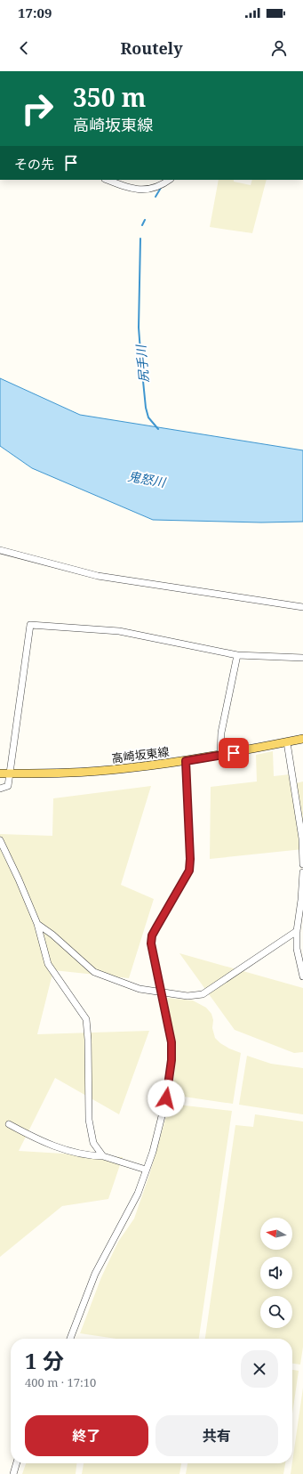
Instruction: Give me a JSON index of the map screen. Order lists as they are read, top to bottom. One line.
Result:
{"streets":{"main road":["高崎坂東線"]},"water":["尻手川","鬼怒川"],"north":"left","page":{"status":"17:09","header":"Routely","turn":["350 m","高崎坂東線"],"then":"その先","heading":["1 分","400 m · 17:10"],"buttons":["終了","共有"]}}
